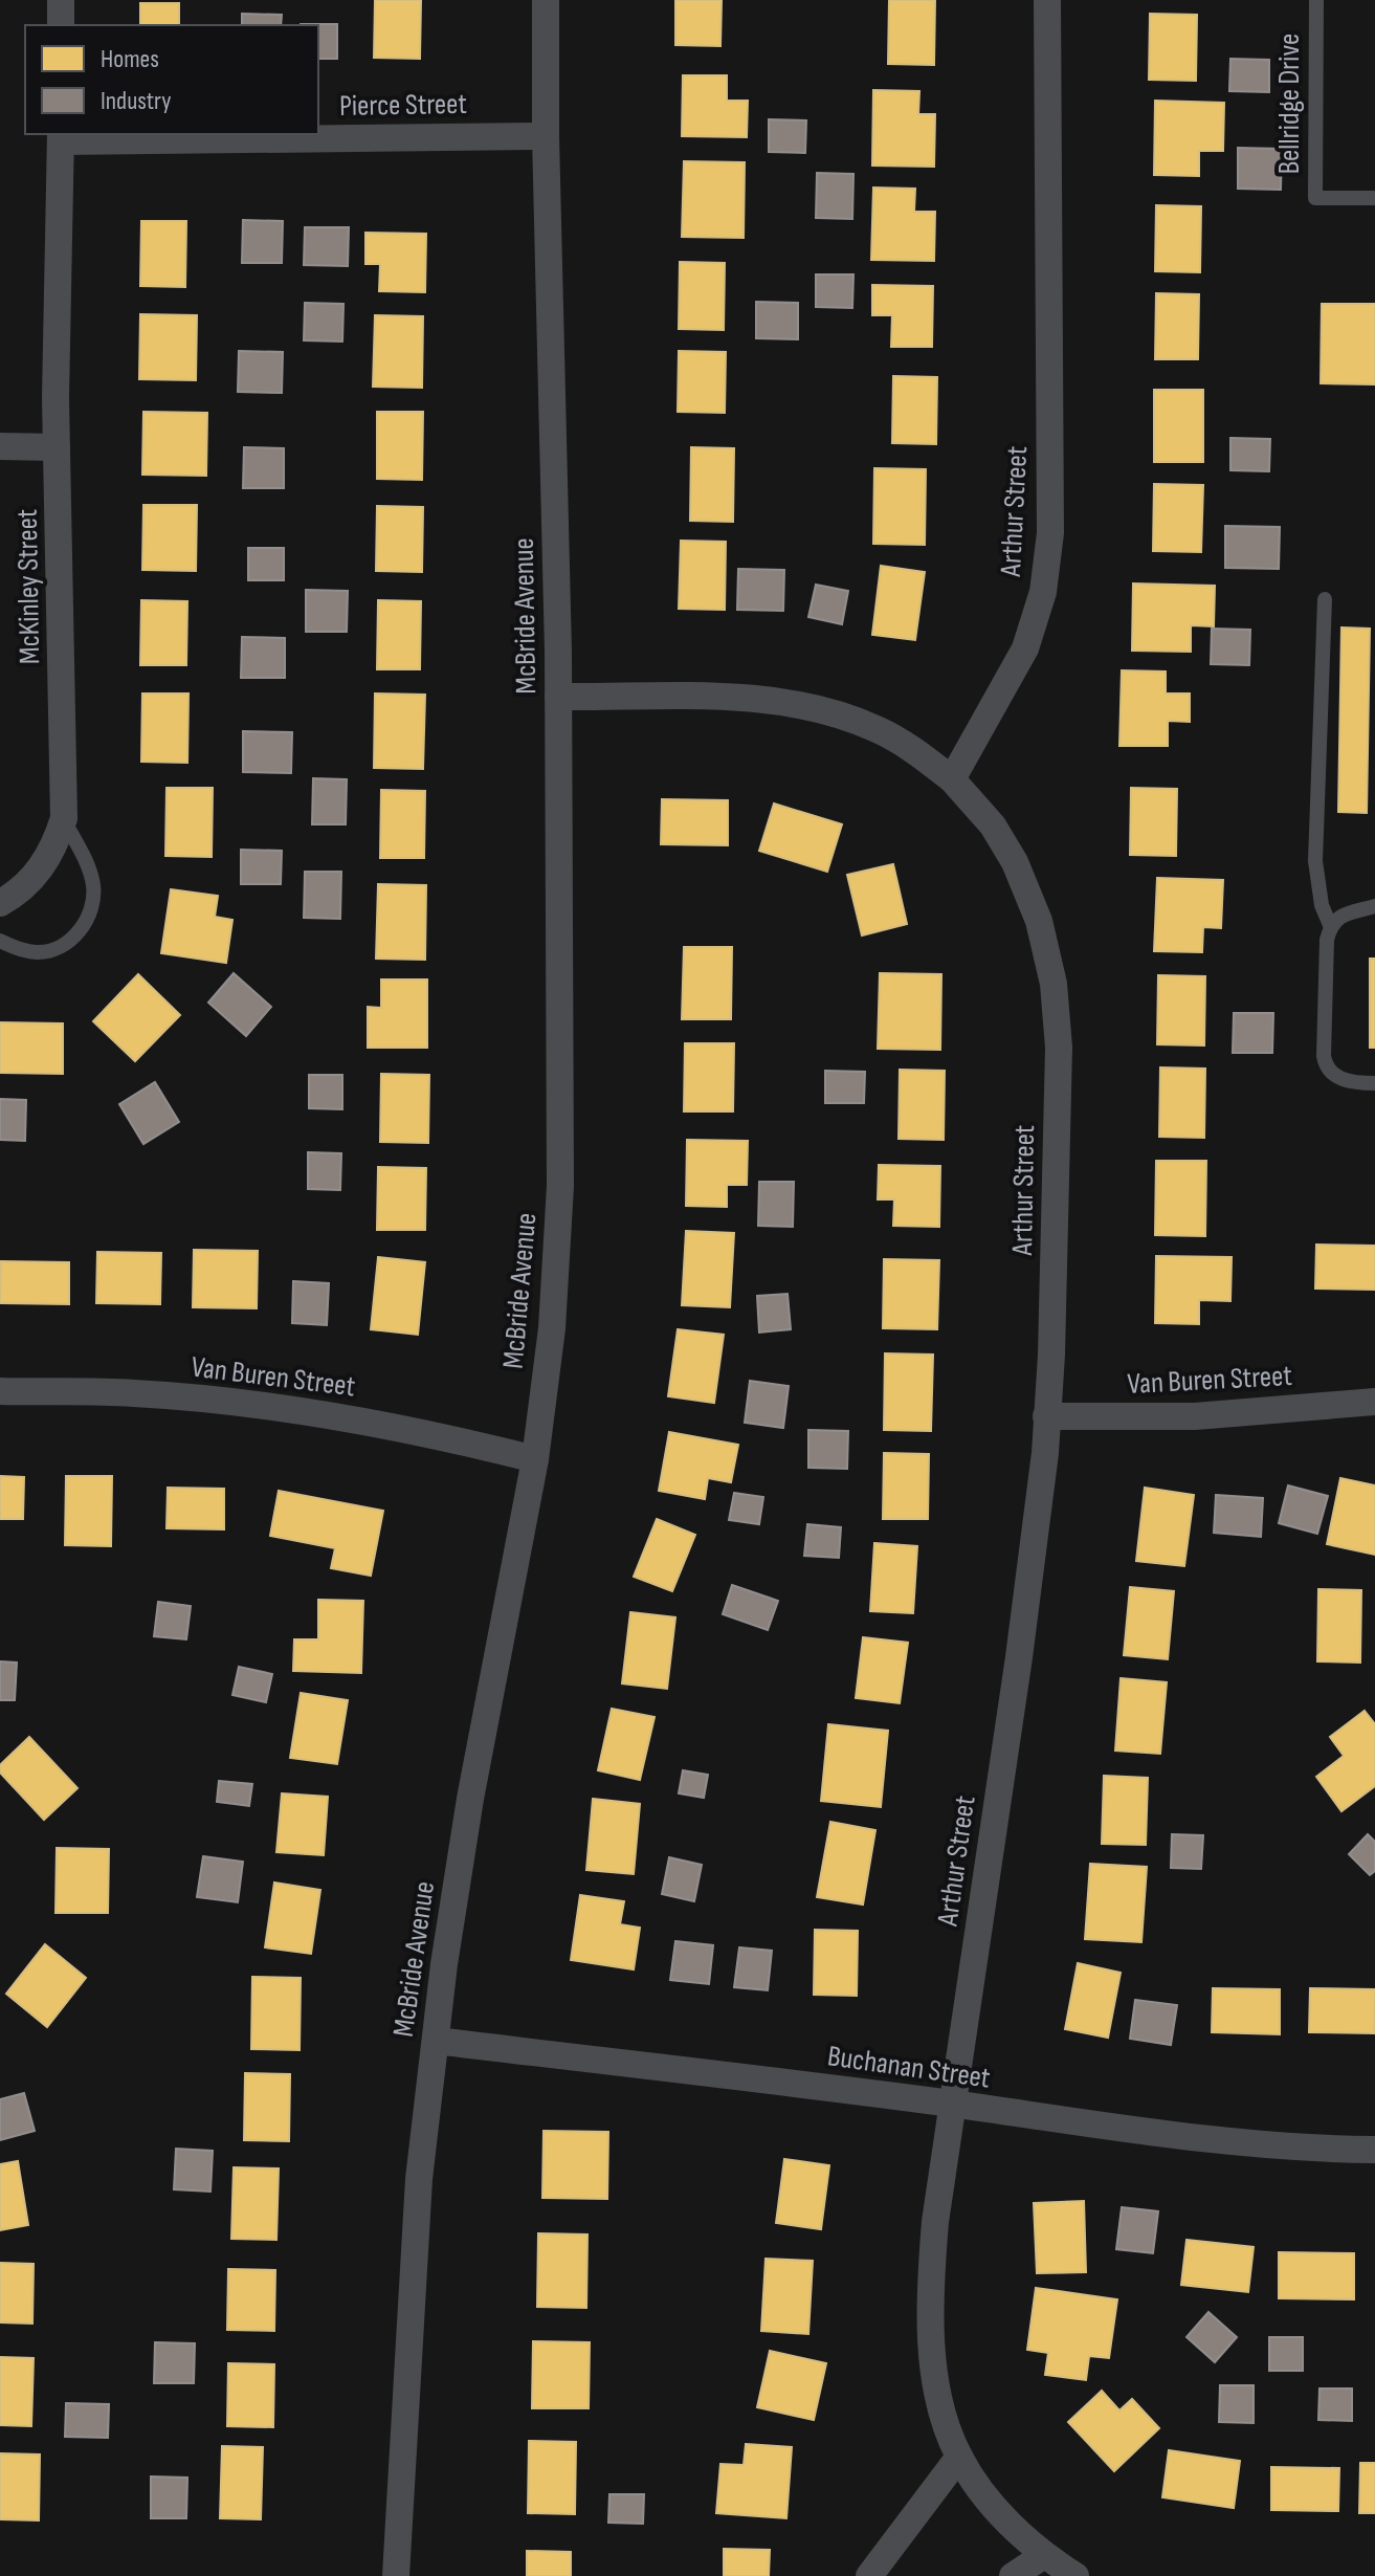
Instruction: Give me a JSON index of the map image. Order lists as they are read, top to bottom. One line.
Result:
{"streets":{"street":["Pierce Street","Arthur Street","McKinley Street","McBride Avenue","Van Buren Street","Buchanan Street"],"lane":["Bellridge Drive"]},"crossings":[["Pierce Street","McKinley Street"],["Pierce Street","McBride Avenue"],["Arthur Street","Van Buren Street"],["Arthur Street","Buchanan Street"],["McBride Avenue","Van Buren Street"],["McBride Avenue","Buchanan Street"]],"legend":["Homes","Industry"]}
